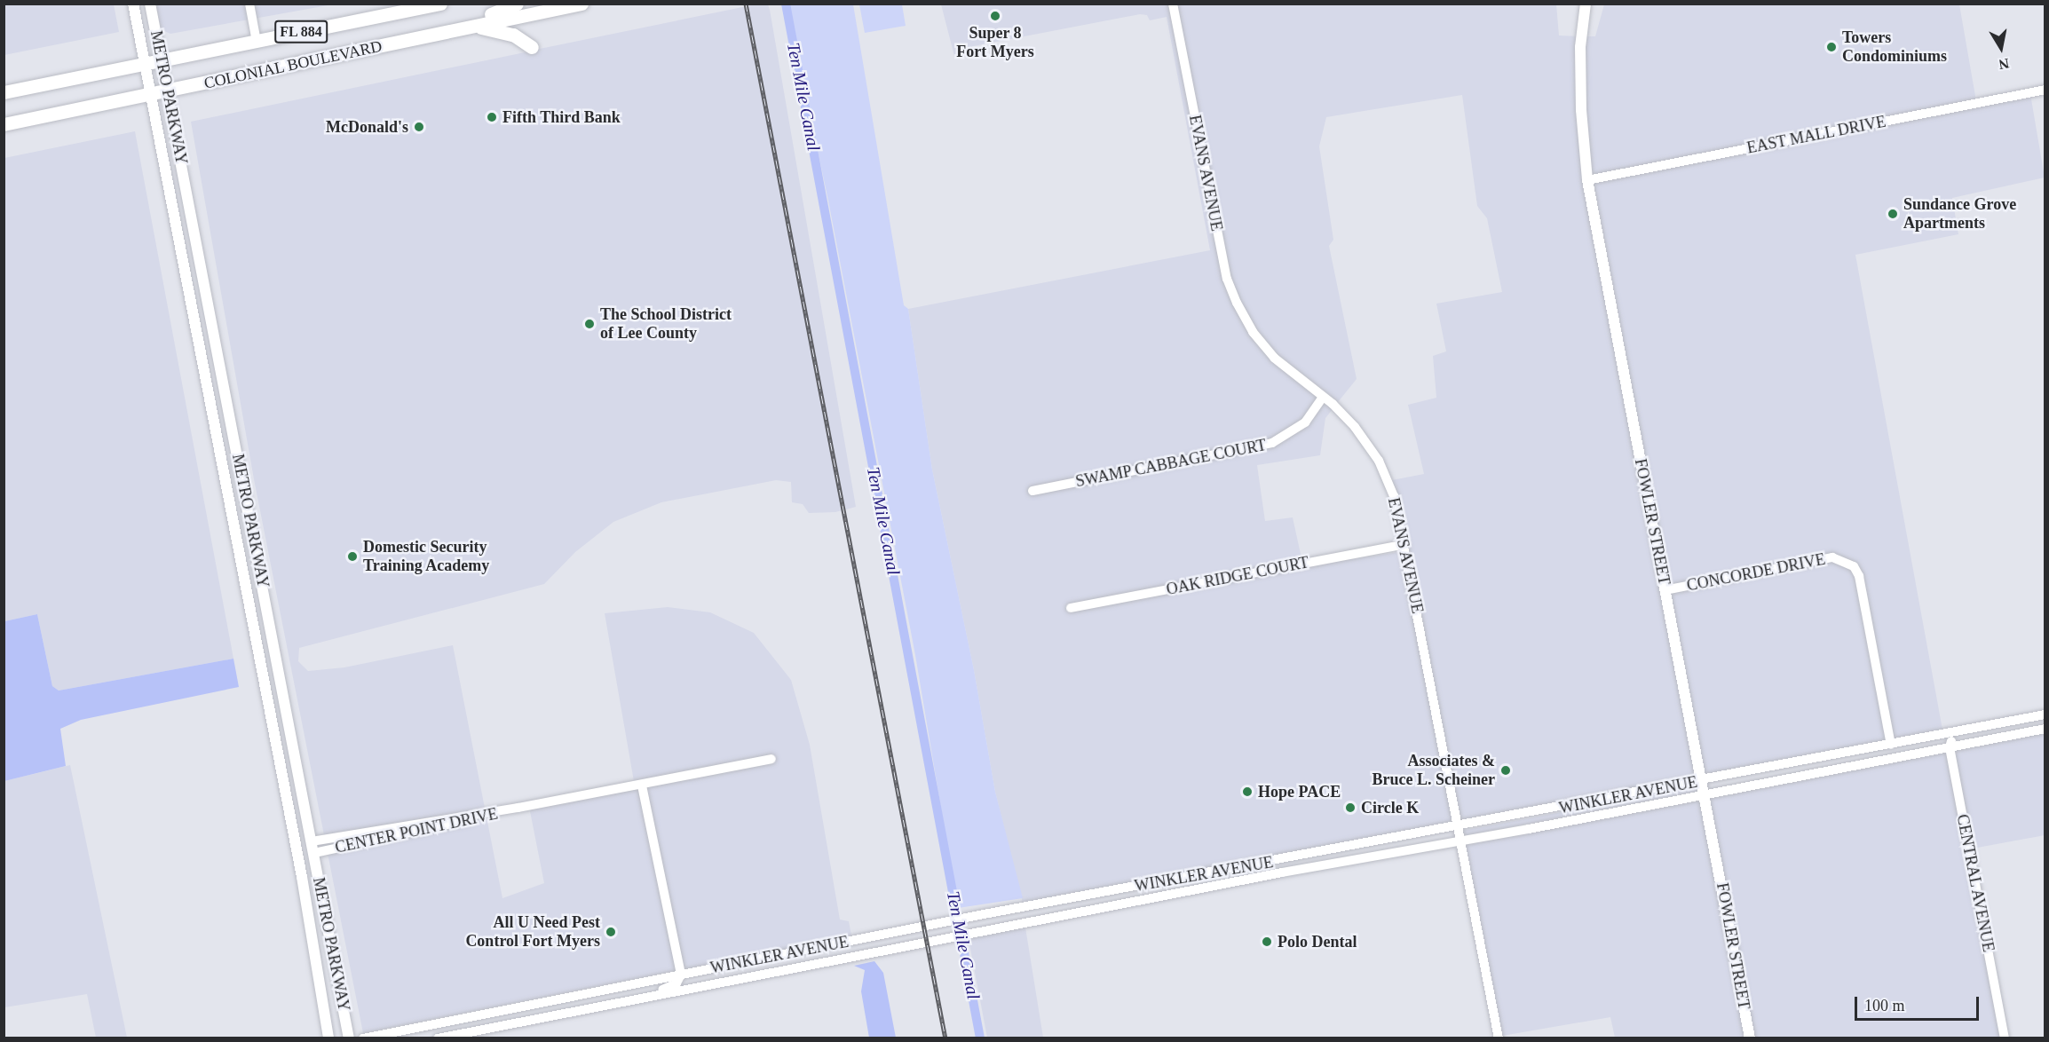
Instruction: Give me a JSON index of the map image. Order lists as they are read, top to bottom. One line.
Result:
{"streets":{"highway":["FL 884","COLONIAL BOULEVARD"],"main road":["METRO PARKWAY","FOWLER STREET"],"street":["EAST MALL DRIVE","EVANS AVENUE","SWAMP CABBAGE COURT","CONCORDE DRIVE","OAK RIDGE COURT","WINKLER AVENUE","CENTER POINT DRIVE","CENTRAL AVENUE"]},"crossings":[["COLONIAL BOULEVARD","METRO PARKWAY"],["METRO PARKWAY","CENTER POINT DRIVE"],["EAST MALL DRIVE","FOWLER STREET"],["EVANS AVENUE","SWAMP CABBAGE COURT"],["EVANS AVENUE","OAK RIDGE COURT"],["EVANS AVENUE","WINKLER AVENUE"],["FOWLER STREET","CONCORDE DRIVE"],["FOWLER STREET","WINKLER AVENUE"],["CONCORDE DRIVE","WINKLER AVENUE"],["WINKLER AVENUE","CENTRAL AVENUE"]],"water":["Ten Mile Canal"],"places":["Super 8 Fort Myers","Towers Condominiums","Fifth Third Bank","McDonald's","Sundance Grove Apartments","The School District of Lee County","Domestic Security Training Academy","Associates & Bruce L. Scheiner","Hope PACE","Circle K","All U Need Pest Control Fort Myers","Polo Dental"],"scale_bar":"100 m","north":"bottom"}
